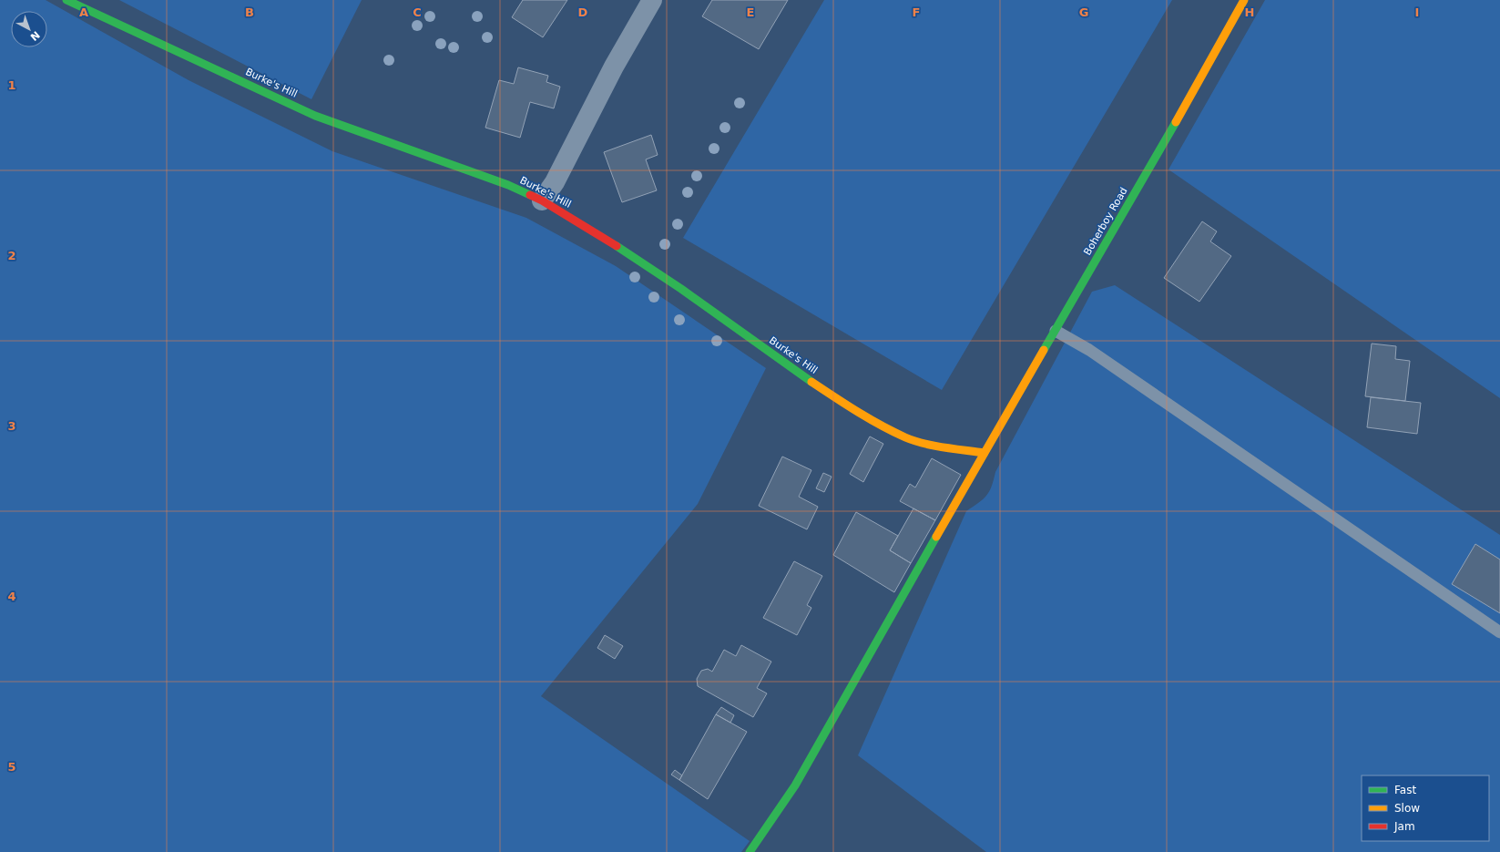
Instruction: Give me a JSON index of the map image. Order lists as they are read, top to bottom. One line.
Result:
{"streets":{"street":["Burke's Hill","Boherboy Road"]},"crossings":[["Burke's Hill","Boherboy Road"]],"legend":["Fast","Slow","Jam"],"north":"bottom right","grid":{"columns":["A","B","C","D","E","F","G","H","I"],"rows":["1","2","3","4","5"]}}
